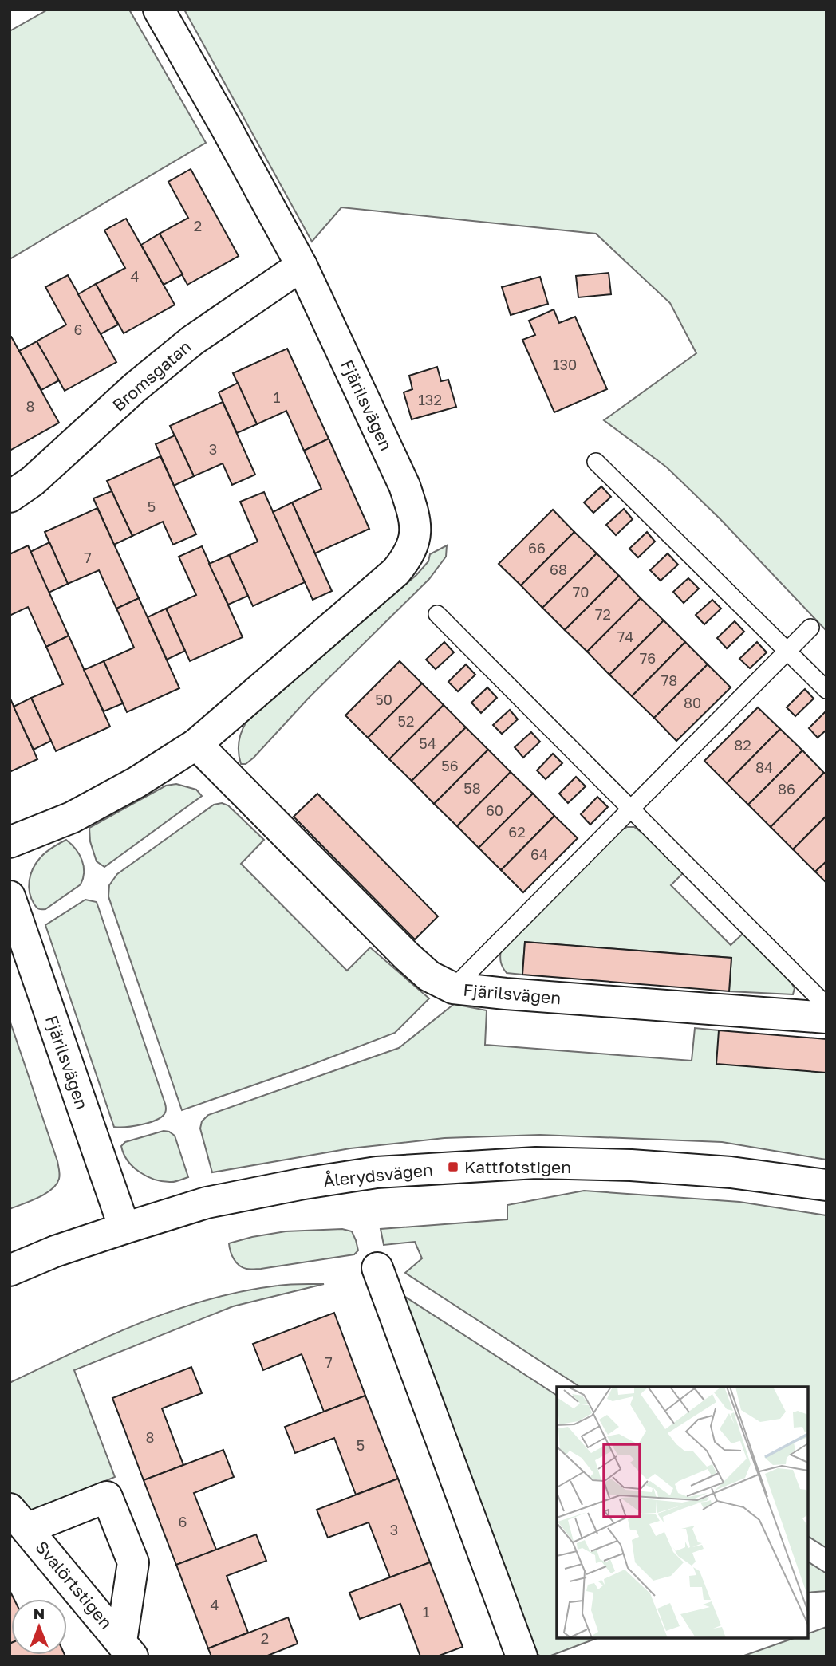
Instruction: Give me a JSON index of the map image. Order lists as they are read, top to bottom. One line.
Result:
{"streets":{"street":["Bromsgatan","Fjärilsvägen","Ålerydsvägen","Svalörtstigen"]},"crossings":[["Bromsgatan","Fjärilsvägen"],["Fjärilsvägen","Ålerydsvägen"]],"places":{"transit":["Kattfotstigen"]},"house_numbers":["2","4","6","130","1","132","8","3","5","66","7","68","70","72","74","76","78","50","80","52","54","82","56","84","58","86","60","62","64","7","8","5","6","3","4","1","2"],"north":"top"}
